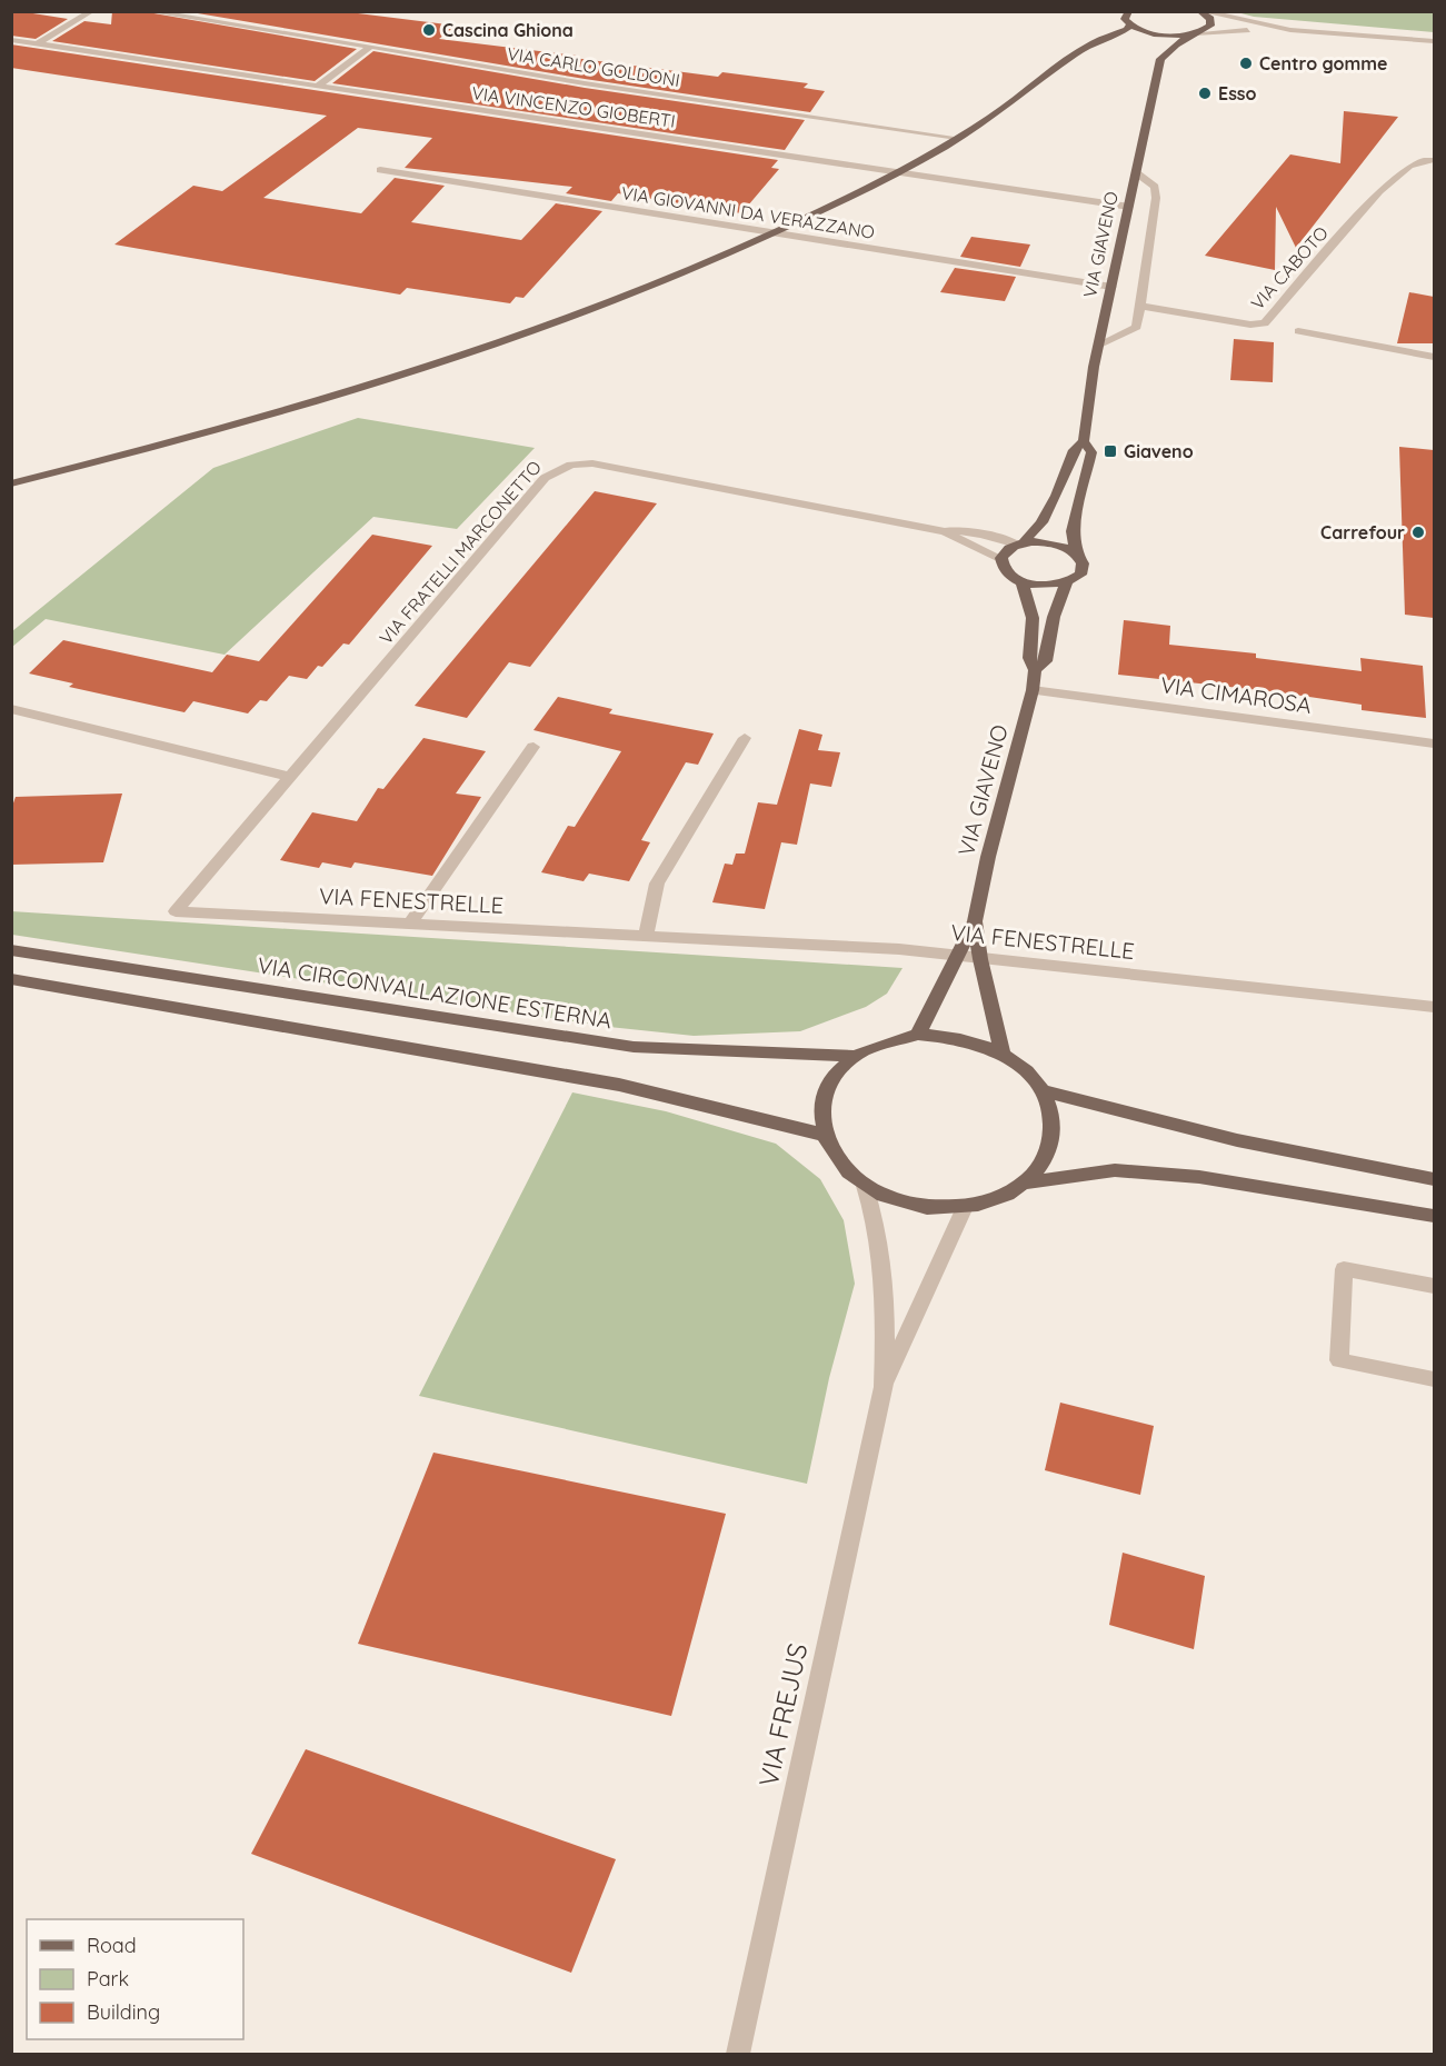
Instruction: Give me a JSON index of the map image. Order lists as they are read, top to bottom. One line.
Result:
{"streets":{"main road":["VIA GIAVENO","VIA CIRCONVALLAZIONE ESTERNA"],"street":["VIA CARLO GOLDONI","VIA VINCENZO GIOBERTI","VIA GIOVANNI DA VERAZZANO","VIA CABOTO","VIA FRATELLI MARCONETTO","VIA CIMAROSA","VIA FENESTRELLE","VIA FREJUS"]},"crossings":[["VIA VINCENZO GIOBERTI","VIA GIAVENO"],["VIA GIOVANNI DA VERAZZANO","VIA GIAVENO"],["VIA GIAVENO","VIA FRATELLI MARCONETTO"],["VIA GIAVENO","VIA CIMAROSA"],["VIA GIAVENO","VIA FENESTRELLE"],["VIA GIAVENO","VIA CIRCONVALLAZIONE ESTERNA"],["VIA GIAVENO","VIA FREJUS"],["VIA FRATELLI MARCONETTO","VIA FENESTRELLE"],["VIA CIRCONVALLAZIONE ESTERNA","VIA FREJUS"]],"places":{"other":["Cascina Ghiona","Centro gomme","Esso","Carrefour"],"transit":["Giaveno"]},"legend":["Road","Park","Building"]}
